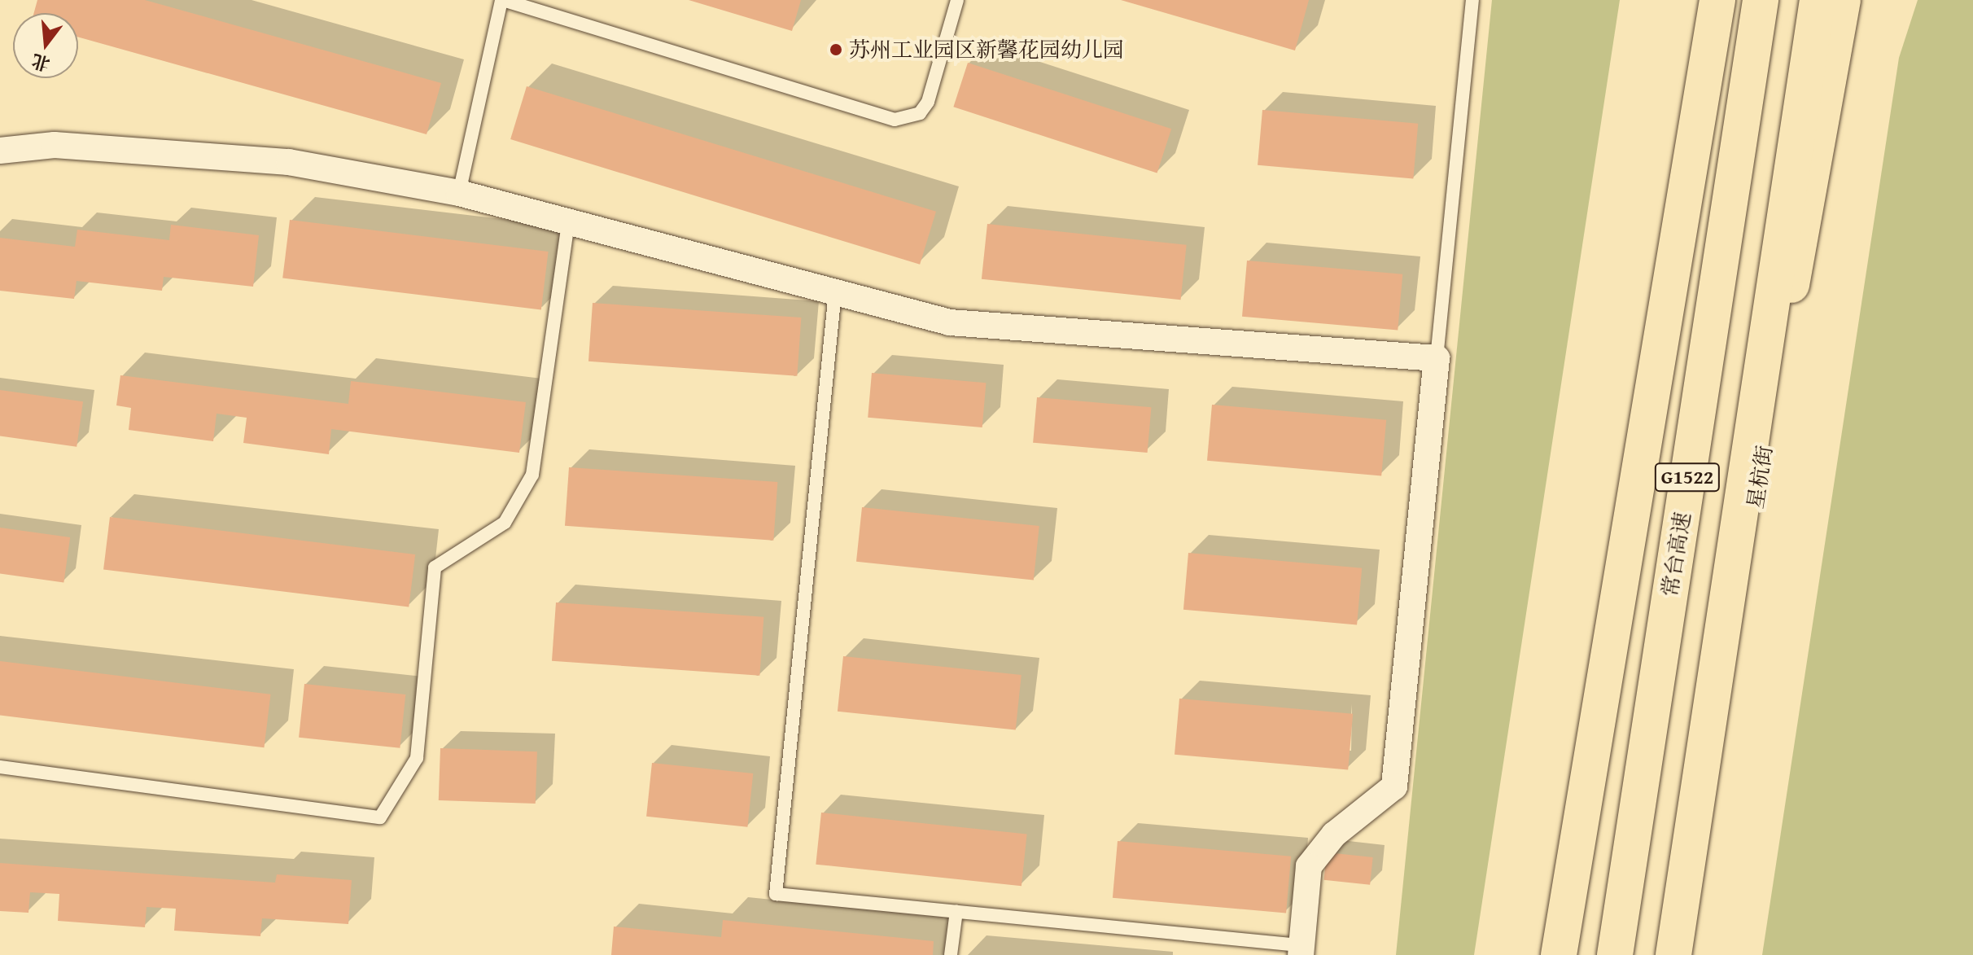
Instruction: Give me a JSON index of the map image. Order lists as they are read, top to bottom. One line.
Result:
{"streets":{"main road":["G1522","星杭街","常台高速"]},"places":["苏州工业园区新馨花园幼儿园"],"north":"bottom"}
